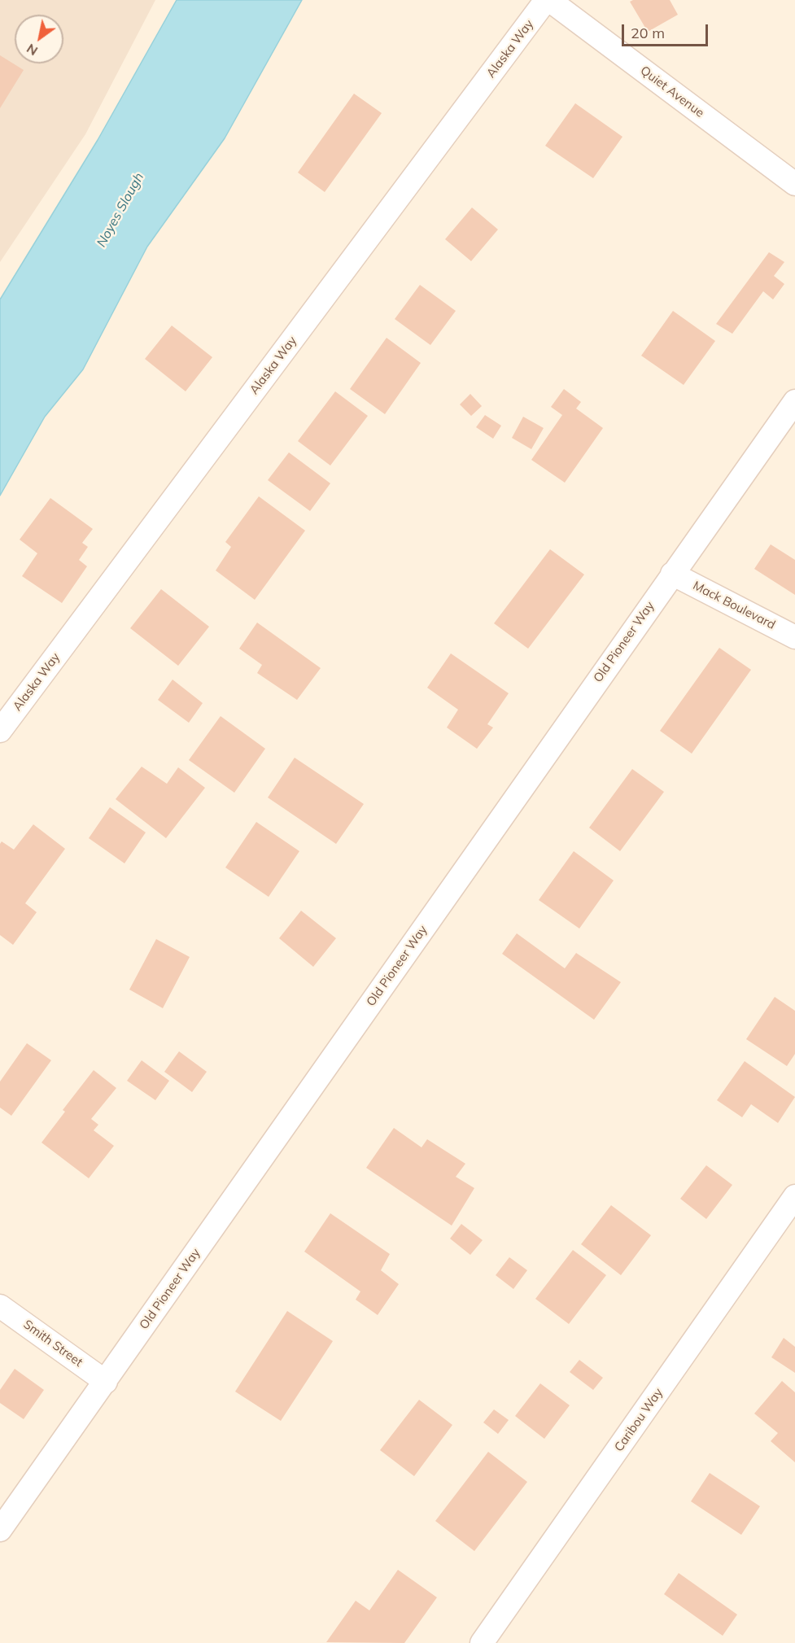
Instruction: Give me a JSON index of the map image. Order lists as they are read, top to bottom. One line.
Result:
{"streets":{"street":["Alaska Way","Quiet Avenue","Mack Boulevard","Old Pioneer Way","Smith Street","Caribou Way"]},"crossings":[["Alaska Way","Quiet Avenue"],["Mack Boulevard","Old Pioneer Way"],["Old Pioneer Way","Smith Street"]],"water":["Noyes Slough"],"scale_bar":"20 m","north":"bottom left"}
